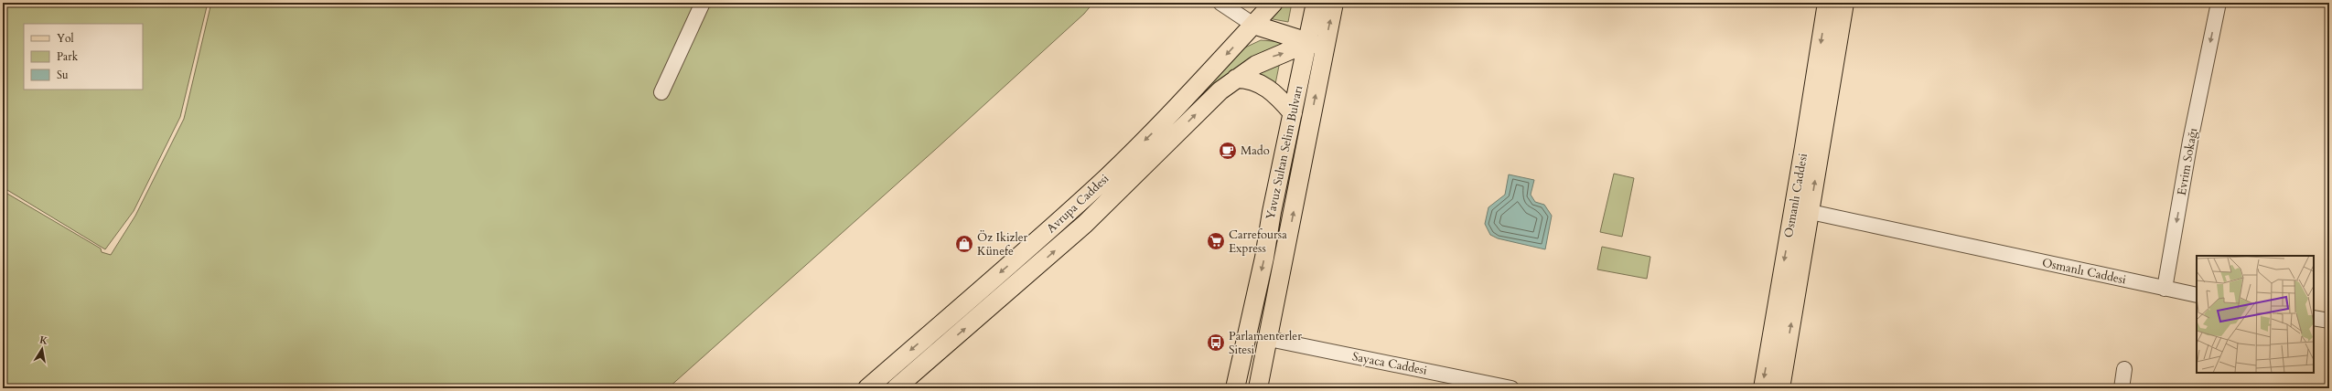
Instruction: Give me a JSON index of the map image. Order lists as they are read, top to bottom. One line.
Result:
{"streets":{"main road":["Yavuz Sultan Selim Bulvarı","Osmanlı Caddesi","Avrupa Caddesi"],"street":["Evrim Sokağı","Sayaca Caddesi"]},"crossings":[["Yavuz Sultan Selim Bulvarı","Avrupa Caddesi"],["Yavuz Sultan Selim Bulvarı","Sayaca Caddesi"],["Evrim Sokağı","Osmanlı Caddesi"]],"one_way":["Evrim Sokağı"],"places":{"cafe":["Mado"],"supermarket":["Carrefoursa Express"],"shop":["Öz Ikizler Künefe"],"bus stop":["Parlamenterler Sitesi"]},"legend":["Yol","Park","Su"],"north":"top"}
